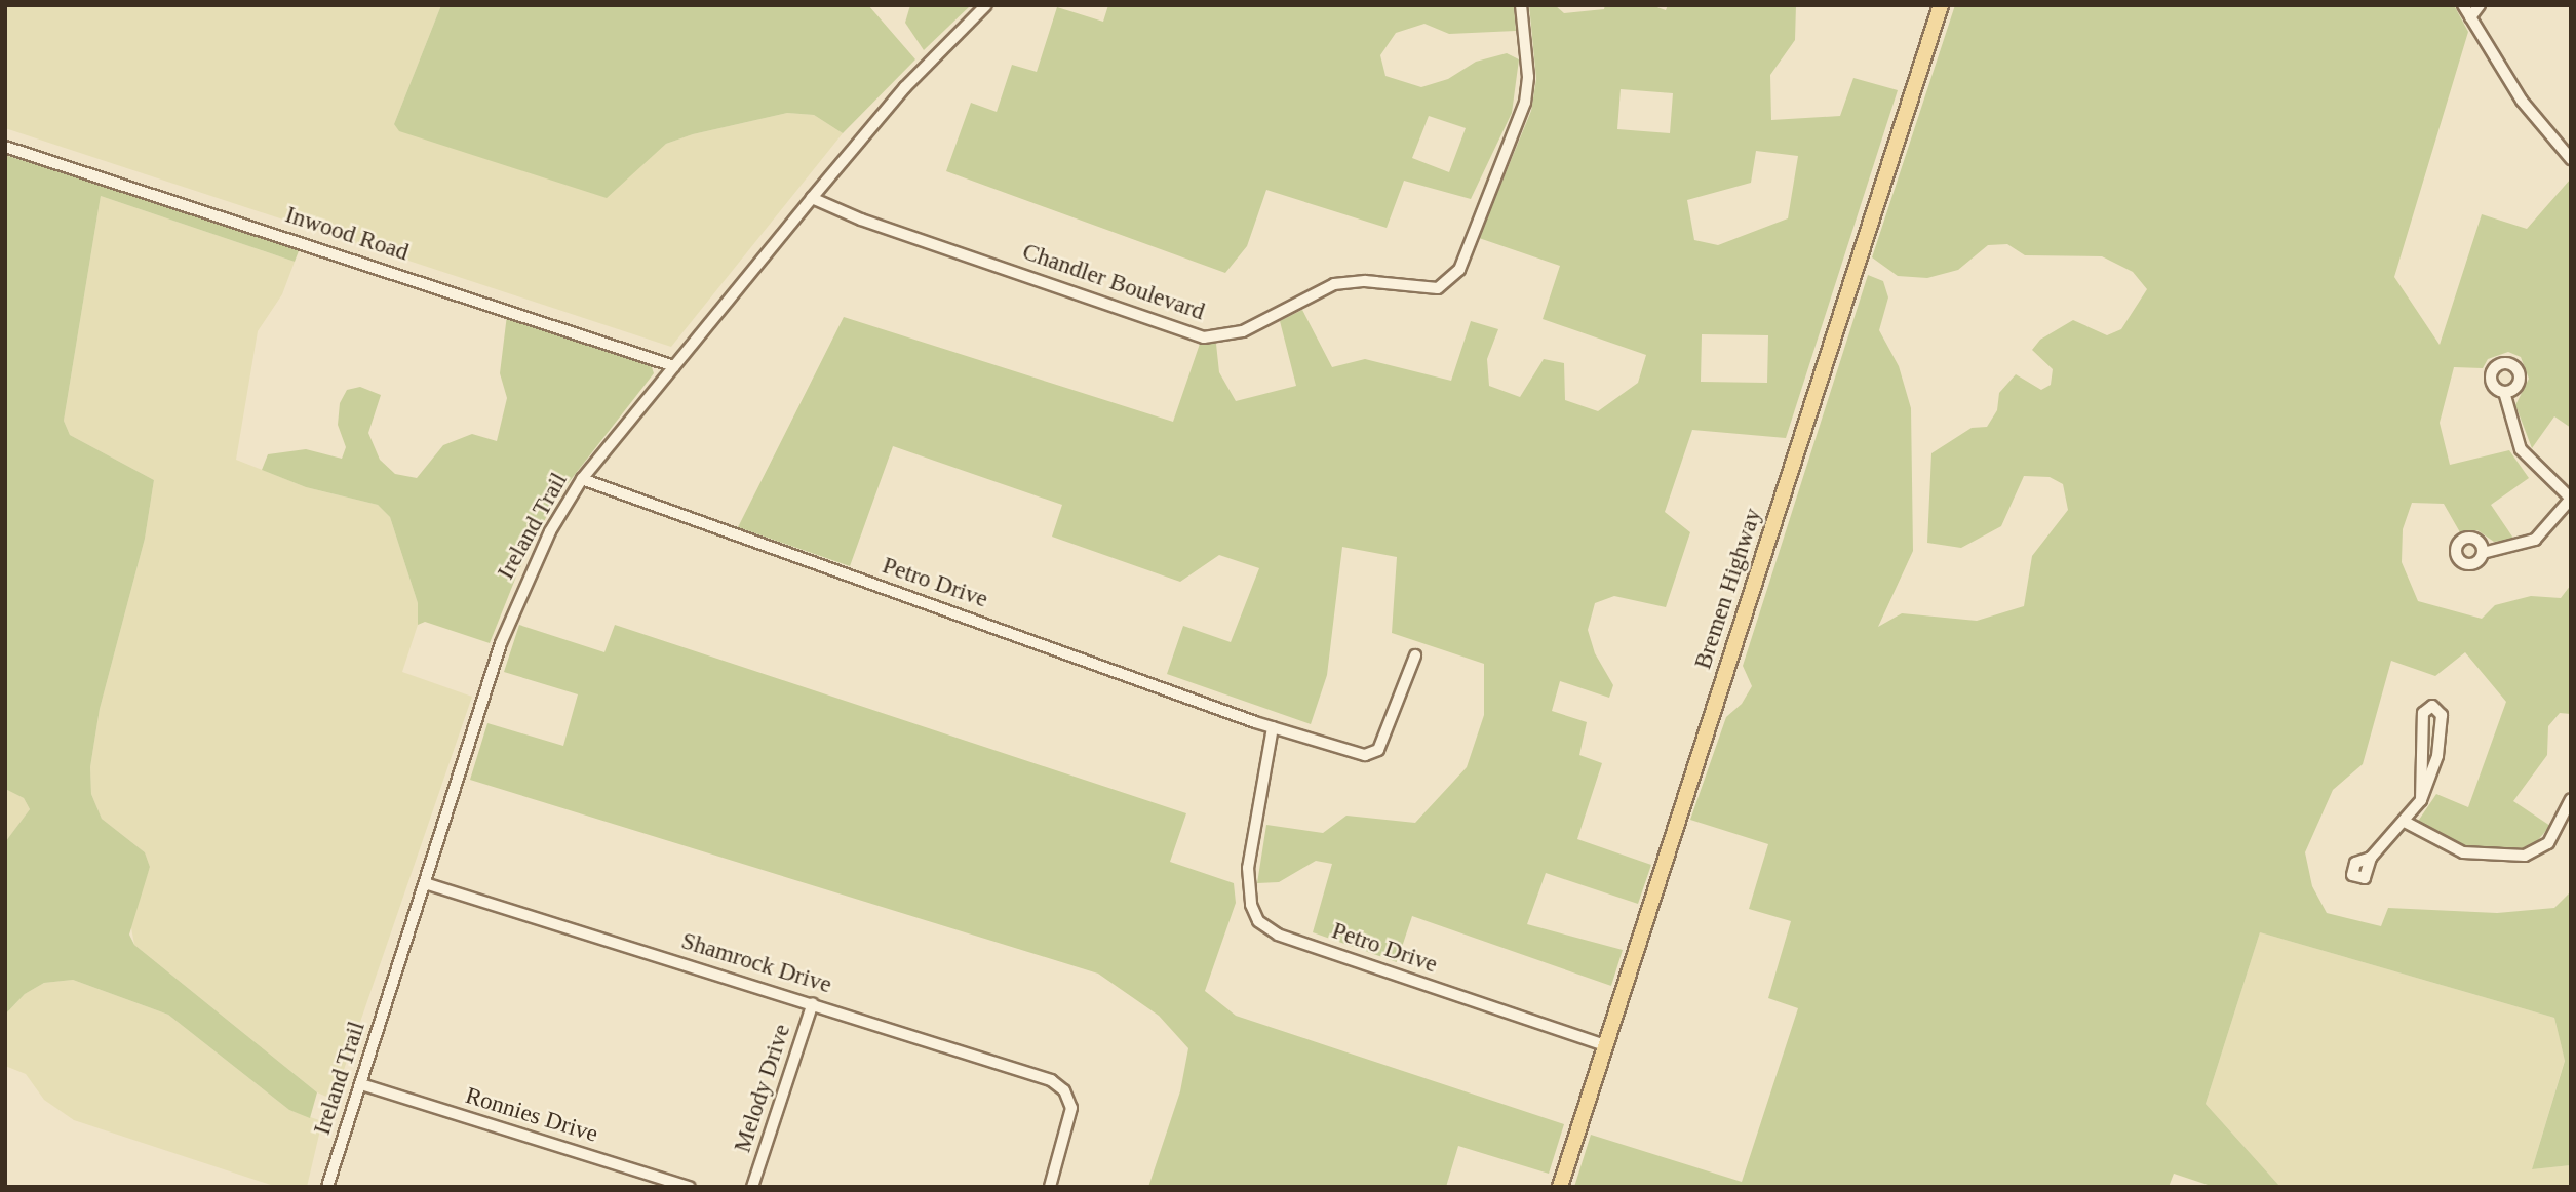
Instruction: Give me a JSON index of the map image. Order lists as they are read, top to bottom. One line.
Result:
{"streets":{"main road":["Bremen Highway"],"street":["Inwood Road","Chandler Boulevard","Ireland Trail","Petro Drive","Shamrock Drive","Melody Drive","Ronnies Drive"]},"crossings":[["Inwood Road","Ireland Trail"],["Chandler Boulevard","Ireland Trail"],["Ireland Trail","Petro Drive"],["Ireland Trail","Shamrock Drive"],["Ireland Trail","Ronnies Drive"],["Petro Drive","Bremen Highway"],["Shamrock Drive","Melody Drive"]]}
